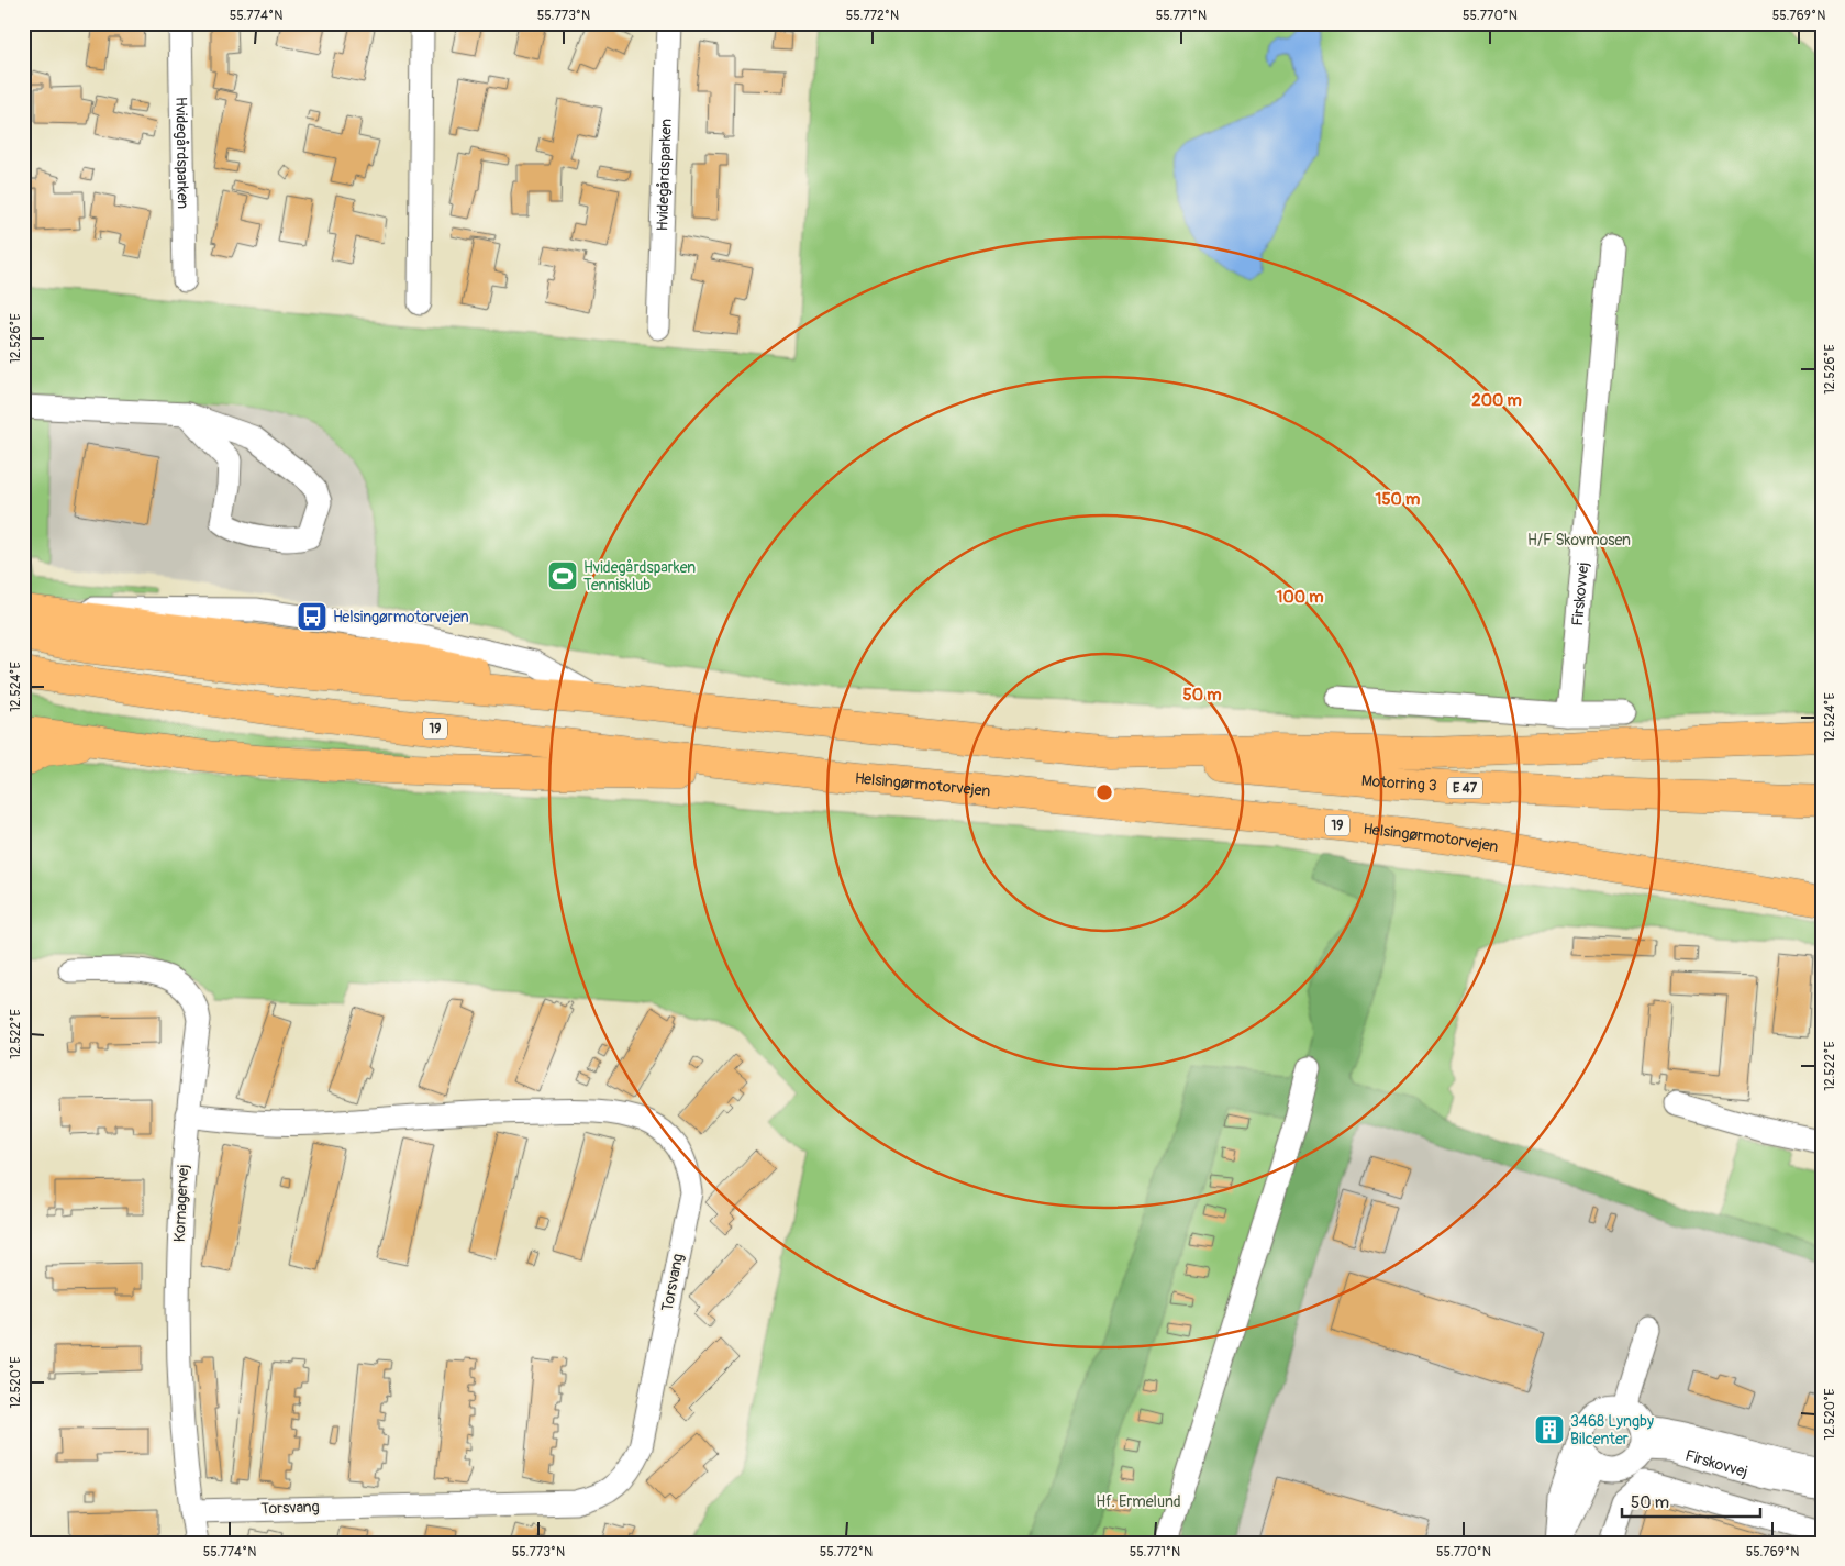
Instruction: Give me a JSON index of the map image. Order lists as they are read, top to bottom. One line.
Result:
{"streets":{"highway":["19","Helsingørmotorvejen","Motorring 3","E 47"],"street":["Hvidegårdsparken","Firskovvej","Kornagervej","Torsvang"]},"crossings":[["Kornagervej","Torsvang"]],"parks":["H/F Skovmosen","Hf. Ermelund"],"places":{"sports":["Hvidegårdsparken Tennisklub"],"bus stop":["Helsingørmotorvejen"],"building":["3468 Lyngby Bilcenter"]},"scale_bar":"50 m","coordinates":["55.774°N","55.773°N","55.772°N","55.771°N","55.770°N","55.769°N","12.526°E","12.524°E","12.522°E","12.520°E"],"rings":["200 m","150 m","100 m","50 m"]}
